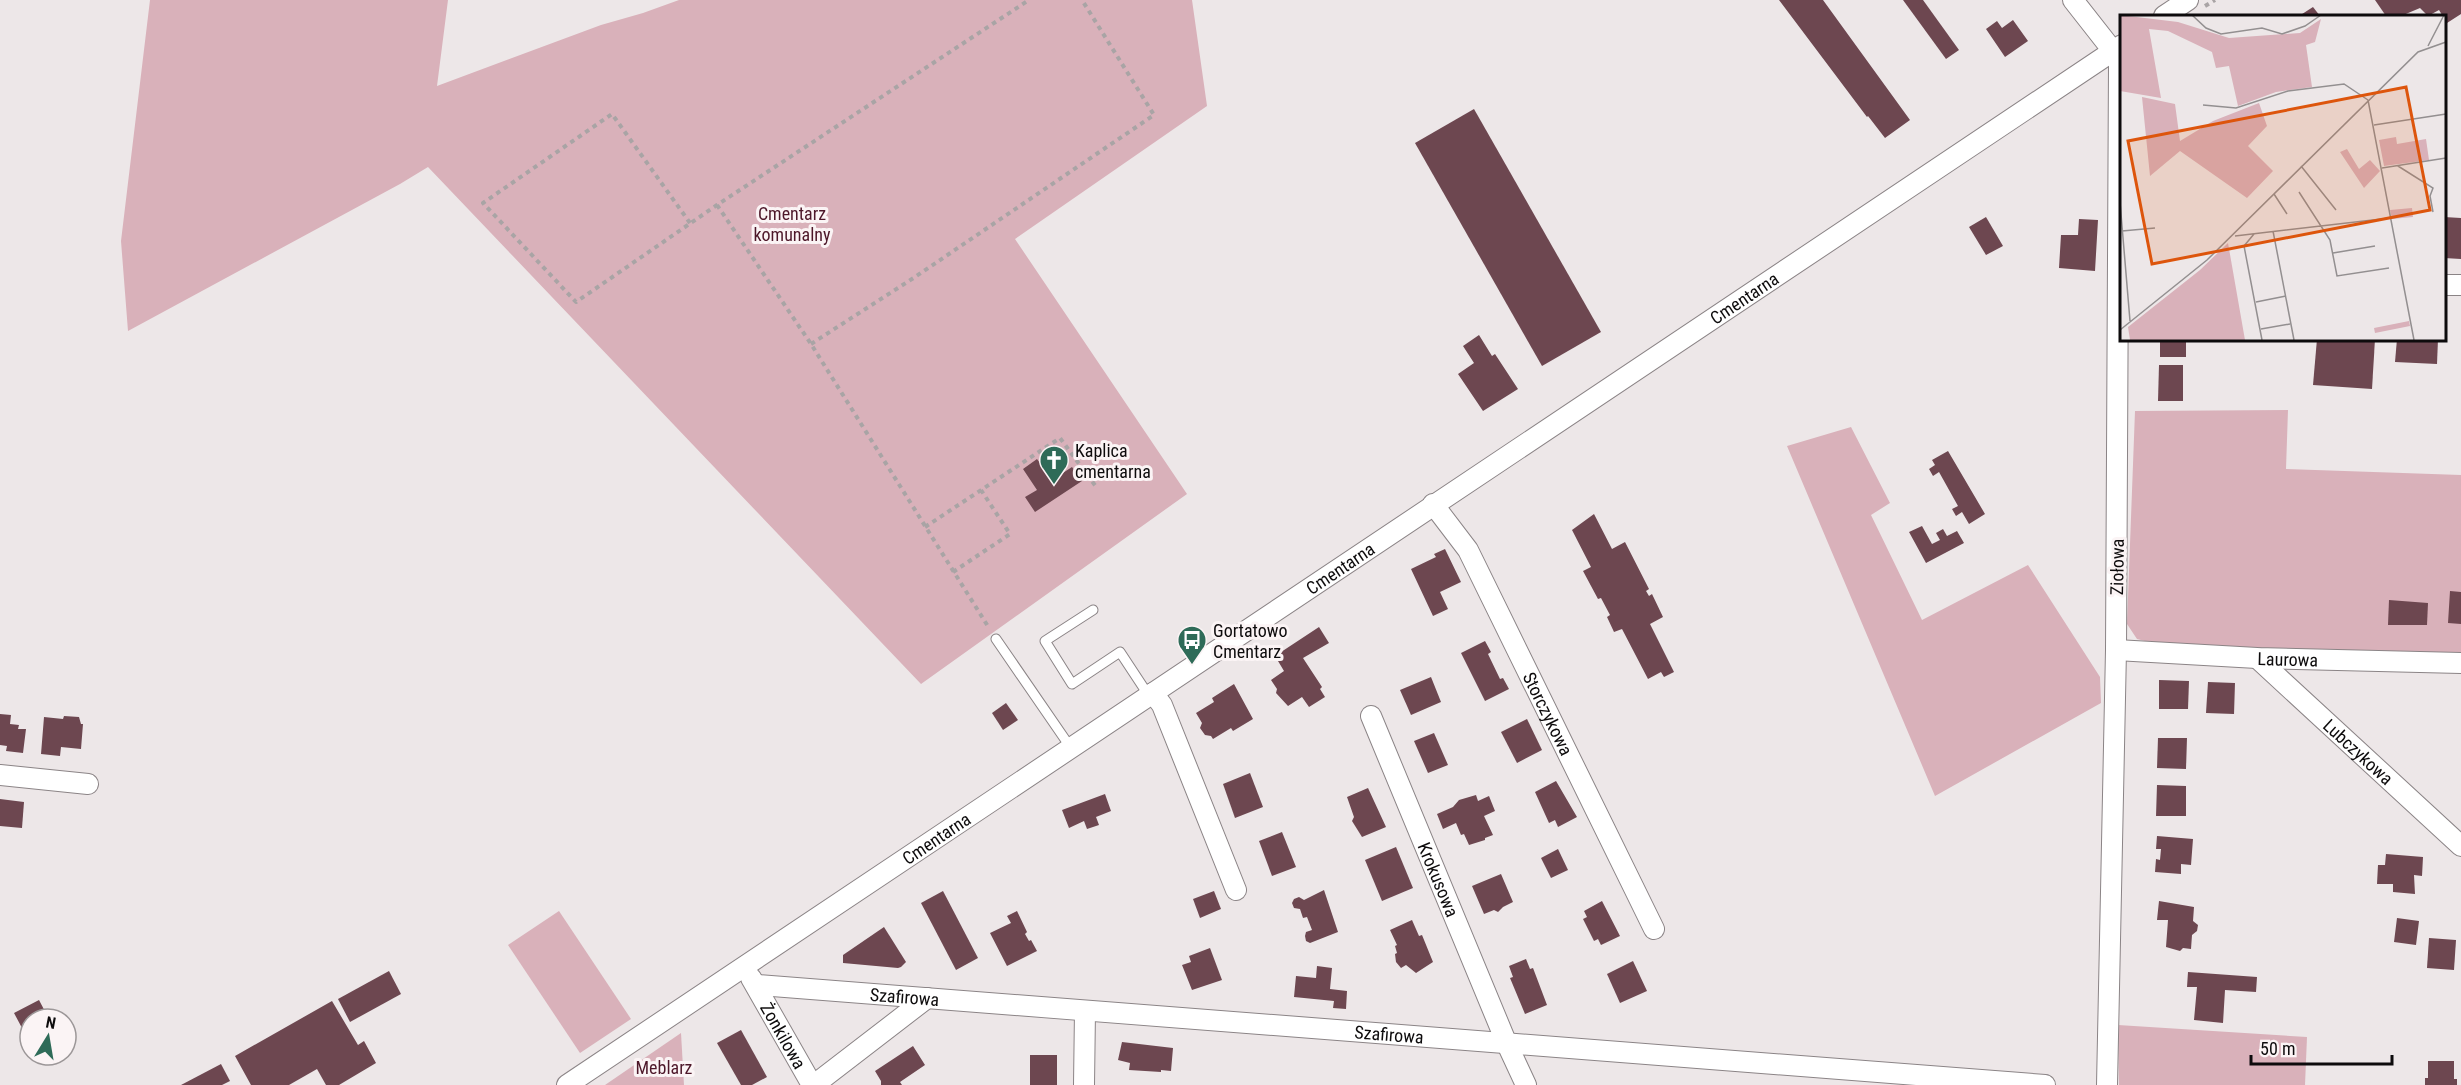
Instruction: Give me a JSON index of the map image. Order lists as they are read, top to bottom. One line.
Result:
{"streets":{"street":["Cmentarna","Ziołowa","Laurowa","Storczykowa","Lubczykowa","Krokusowa","Szafirowa","Żonkilowa"]},"crossings":[["Cmentarna","Ziołowa"],["Cmentarna","Storczykowa"],["Ziołowa","Laurowa"],["Laurowa","Lubczykowa"],["Krokusowa","Szafirowa"],["Szafirowa","Żonkilowa"]],"parks":["Cmentarz komunalny","Meblarz"],"places":{"church":["Kaplica cmentarna"],"bus stop":["Gortatowo Cmentarz"]},"scale_bar":"50 m","north":"top"}
